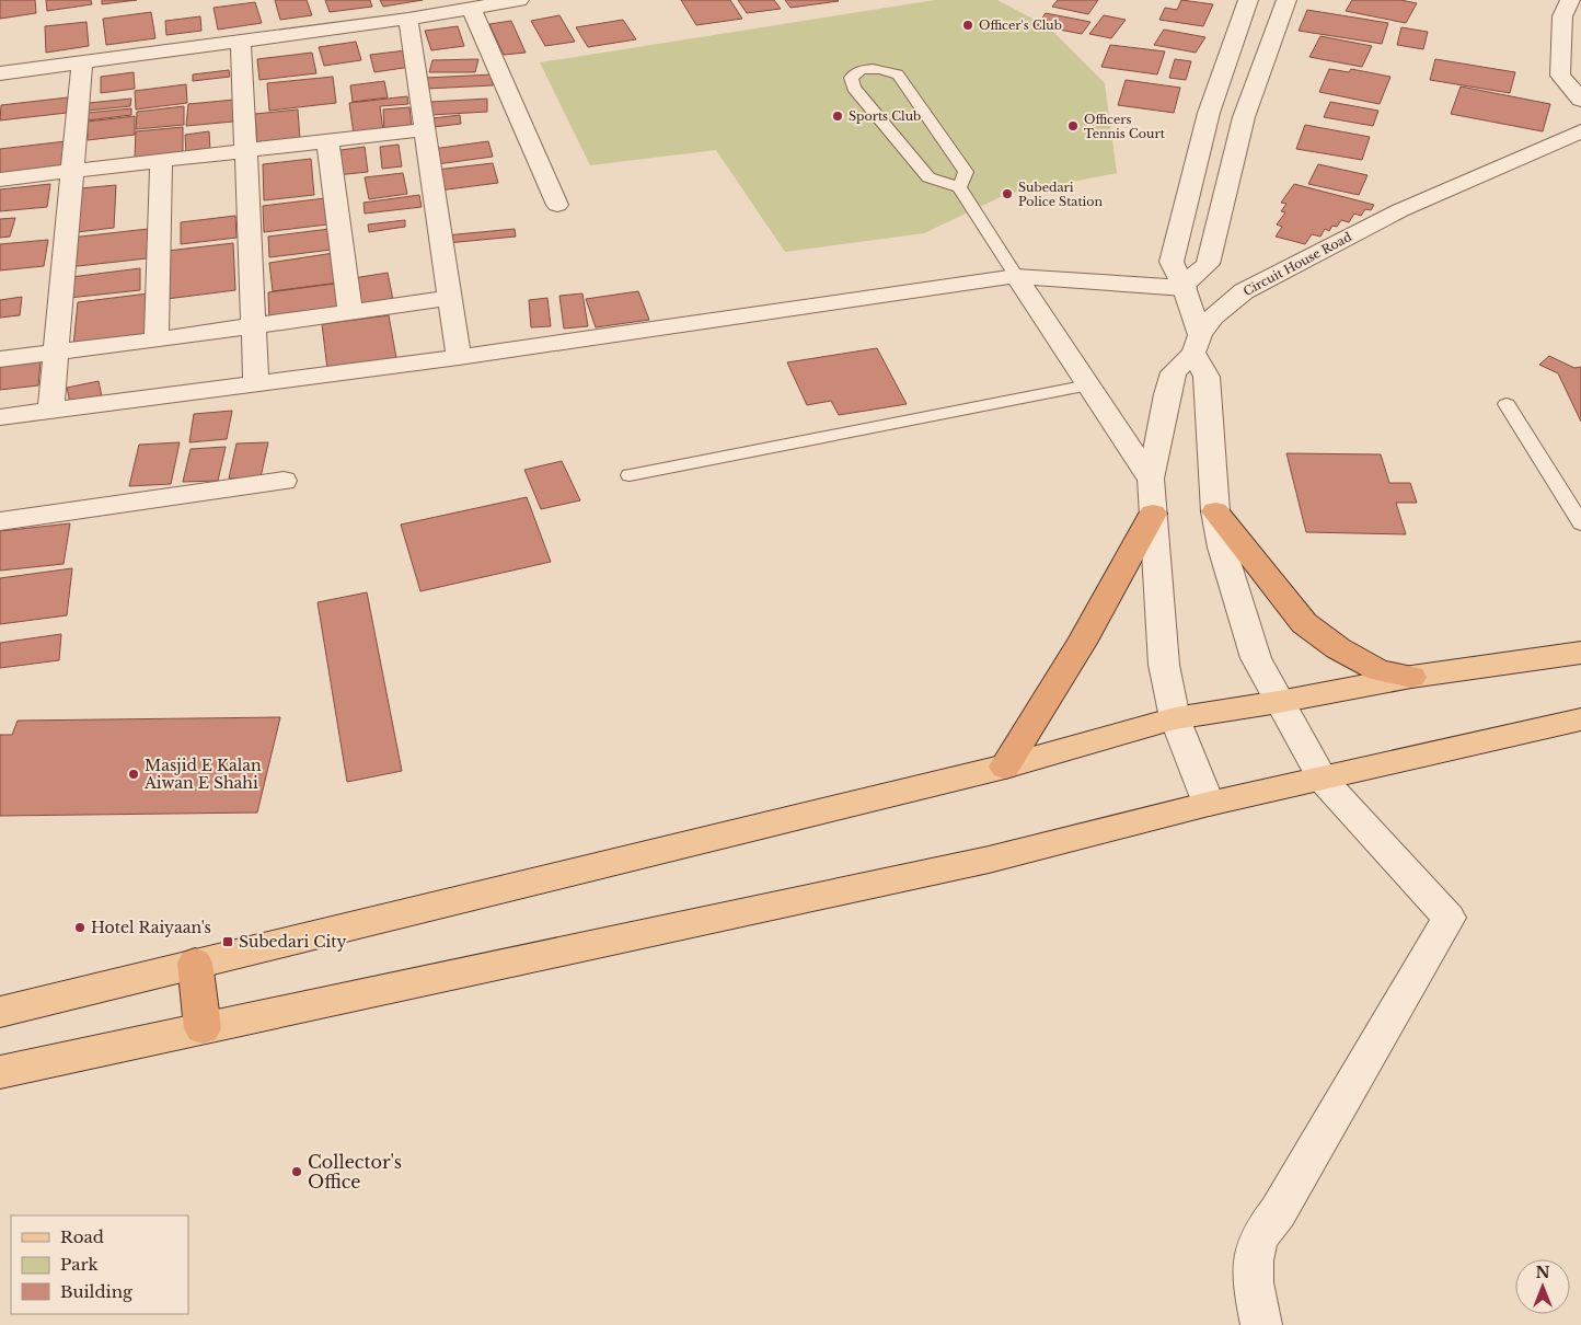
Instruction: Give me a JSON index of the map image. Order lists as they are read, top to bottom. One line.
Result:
{"streets":{"street":["Circuit House Road"]},"places":{"other":["Officer's Club","Sports Club","Officers Tennis Court","Subedari Police Station","Masjid E Kalan Aiwan E Shahi","Hotel Raiyaan's","Collector's Office"],"transit":["Subedari City"]},"legend":["Road","Park","Building"],"north":"top"}
